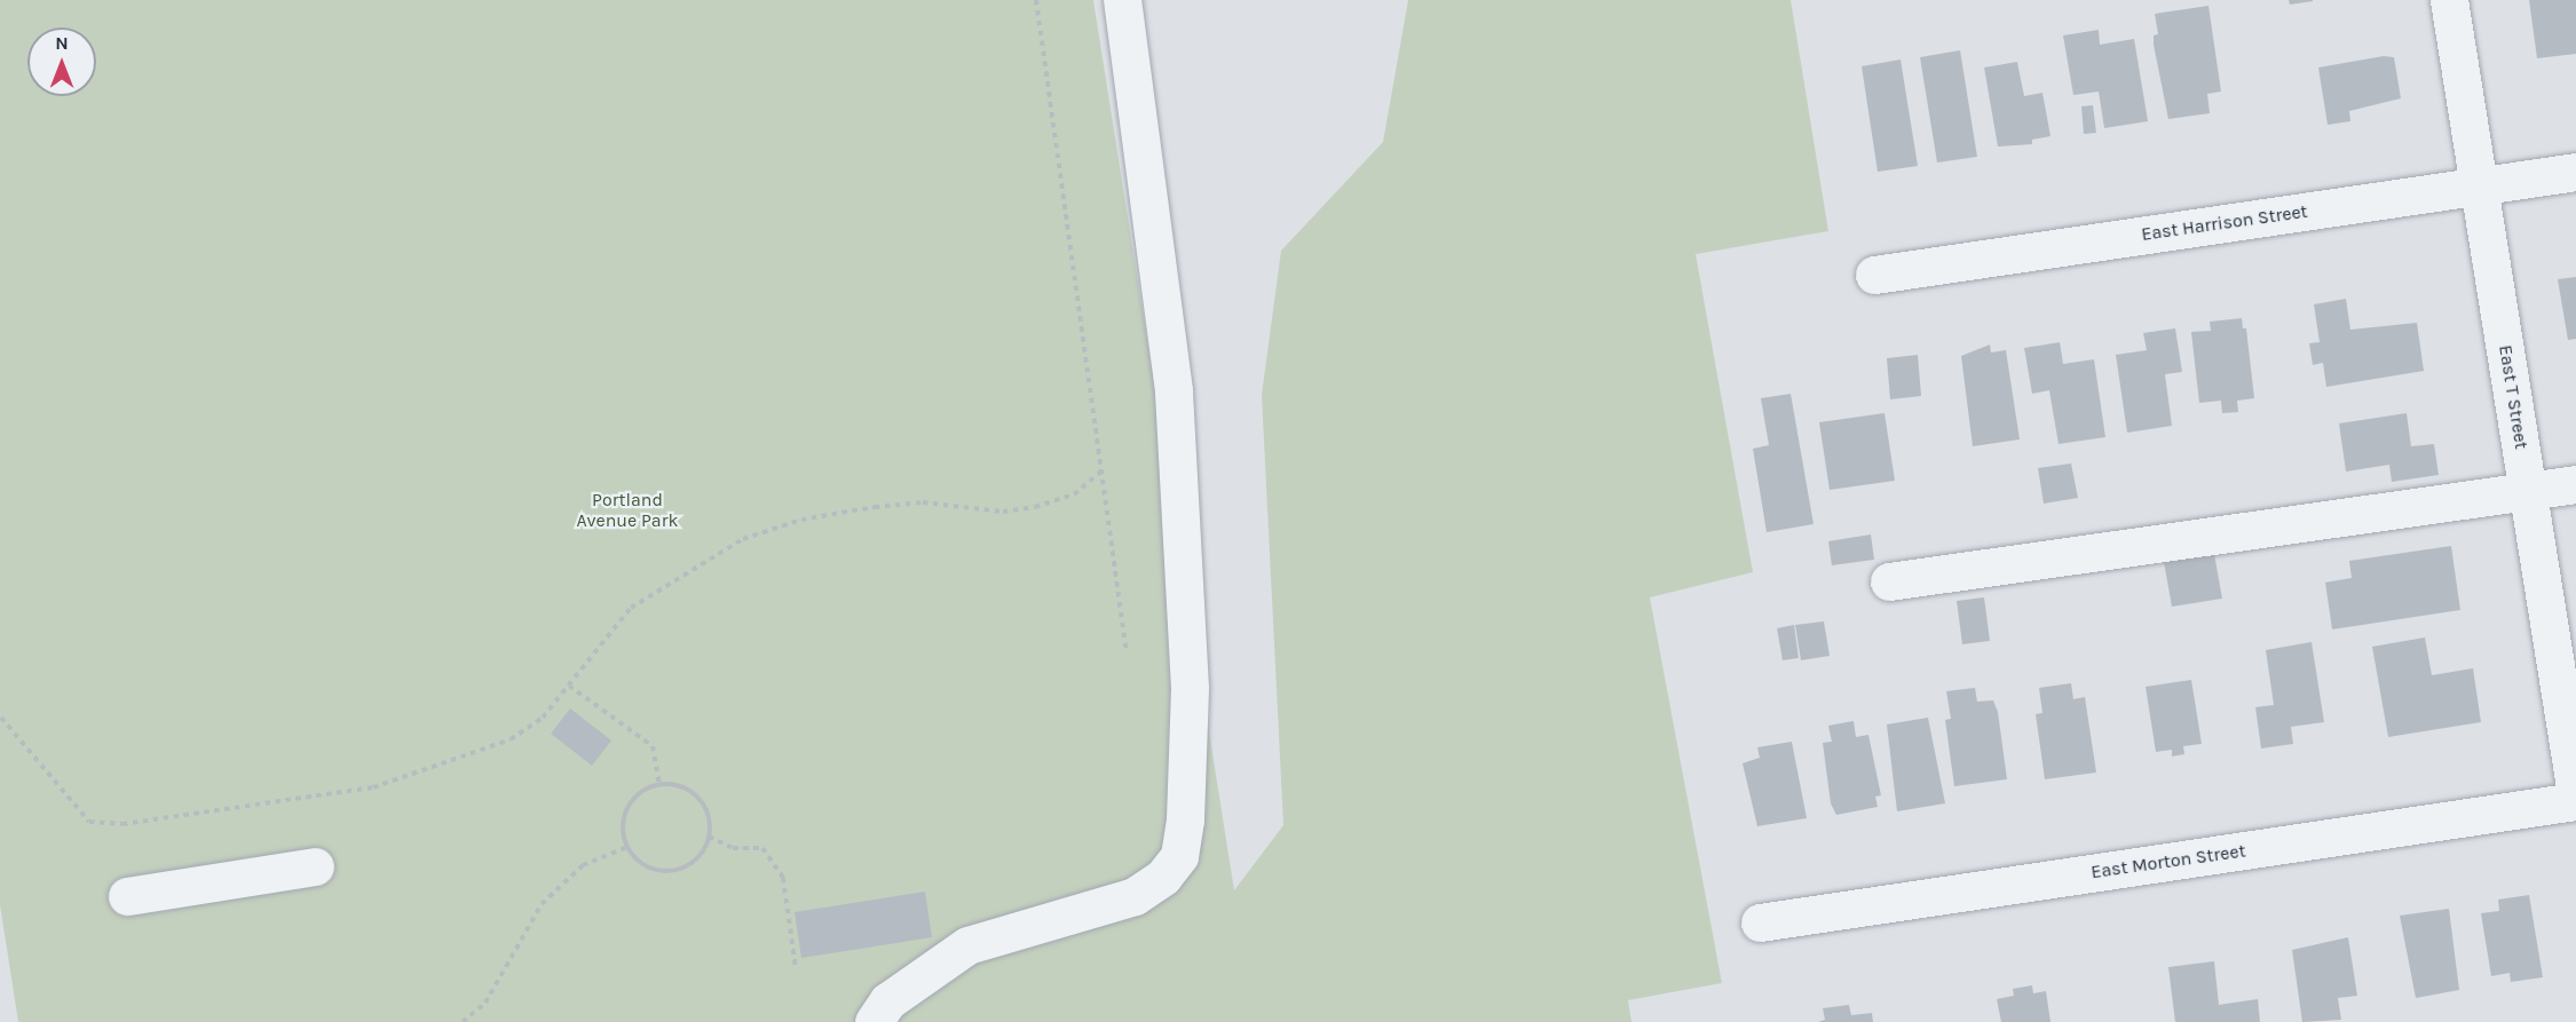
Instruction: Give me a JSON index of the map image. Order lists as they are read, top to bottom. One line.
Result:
{"streets":{"street":["East Harrison Street","East T Street","East Morton Street"]},"crossings":[["East Harrison Street","East T Street"]],"parks":["Portland Avenue Park"],"north":"top"}
